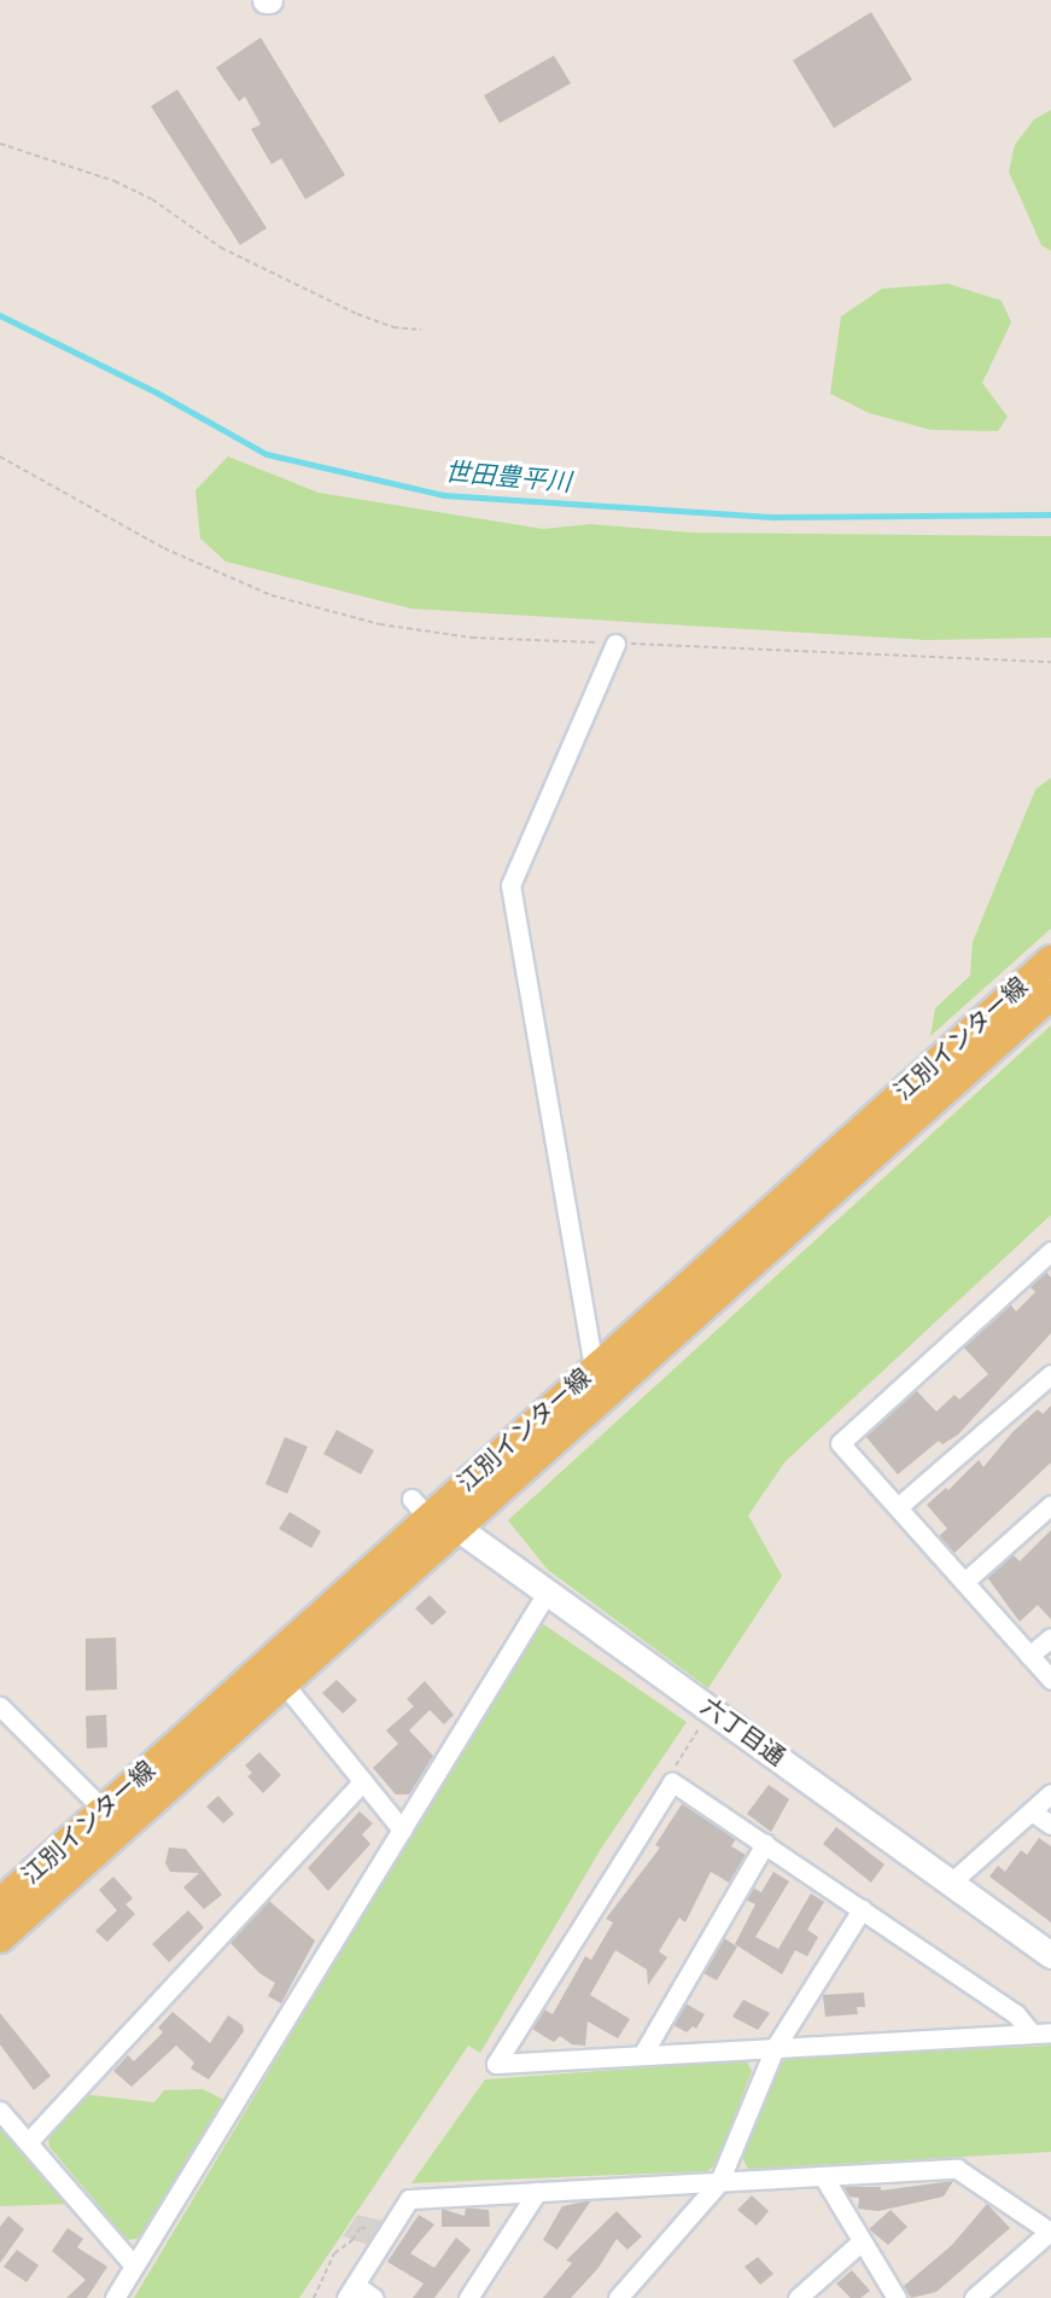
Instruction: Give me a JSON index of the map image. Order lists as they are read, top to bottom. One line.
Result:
{"streets":{"main road":["江別インター線"],"street":["六丁目通"]},"crossings":[["江別インター線","六丁目通"]],"water":["世田豊平川"]}
